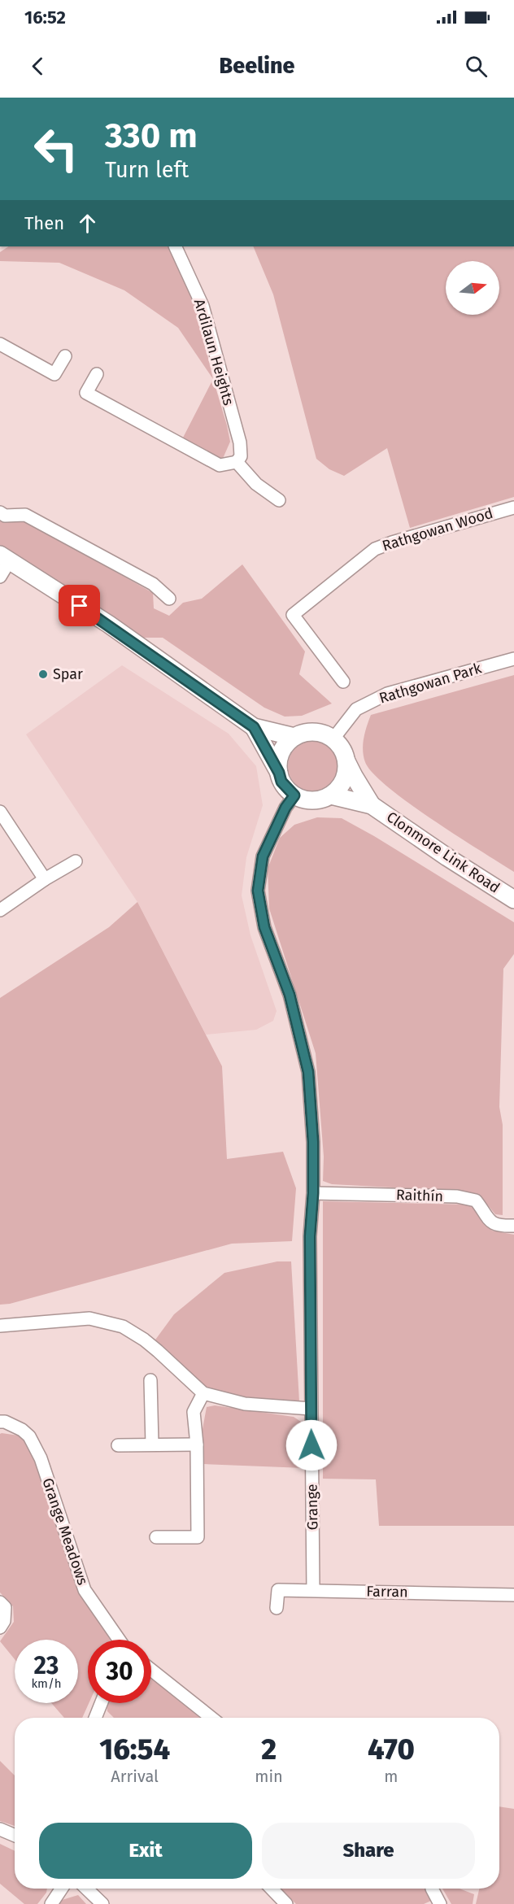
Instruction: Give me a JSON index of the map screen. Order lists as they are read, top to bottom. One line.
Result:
{"streets":{"main road":["Clonmore Link Road"],"street":["Ardilaun Heights","Rathgowan Wood","Rathgowan Park","Raithín","Grange","Grange Meadows","Farran"]},"crossings":[["Rathgowan Park","Clonmore Link Road"],["Rathgowan Park","Grange"],["Clonmore Link Road","Grange"],["Raithín","Grange"],["Grange","Farran"]],"places":["Spar"],"north":"right","page":{"status":"16:52","header":"Beeline","turn":["330 m","Turn left"],"then":"Then","speed":"23 km/h","limit":"30","eta":["16:54","Arrival","2","min","470","m"],"buttons":["Exit","Share"]}}
